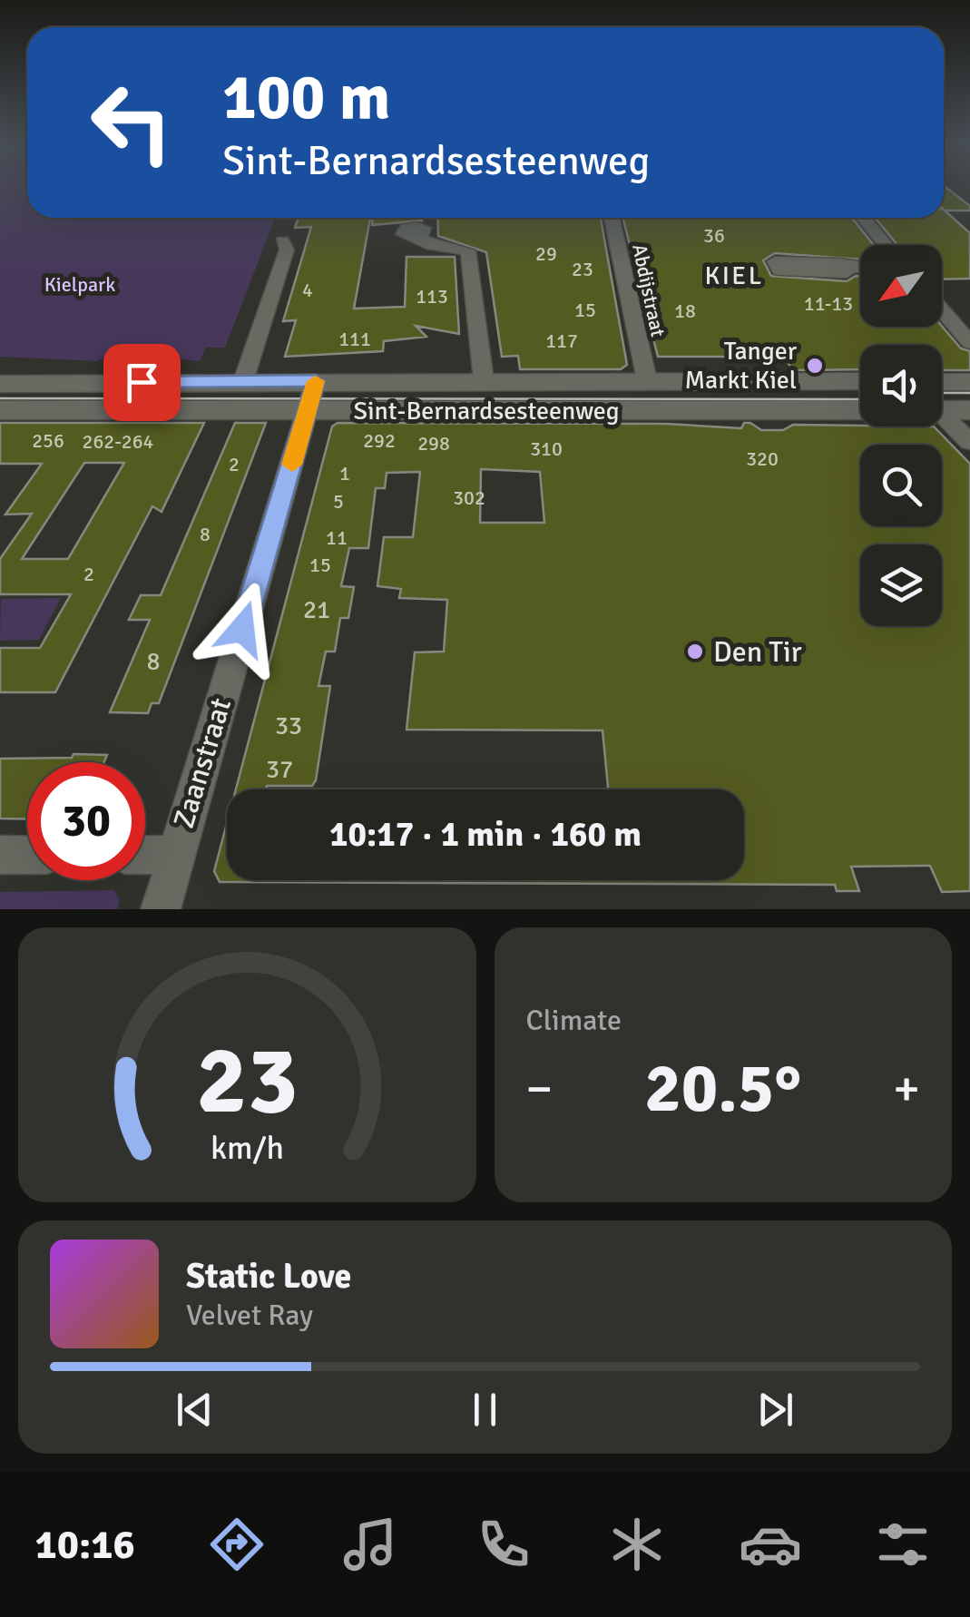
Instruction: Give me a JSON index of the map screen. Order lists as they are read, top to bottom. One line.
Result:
{"streets":{"street":["Abdijstraat","Sint-Bernardsesteenweg","Zaanstraat"]},"crossings":[["Abdijstraat","Sint-Bernardsesteenweg"],["Sint-Bernardsesteenweg","Zaanstraat"]],"districts":["KIEL"],"parks":["Kielpark"],"places":["Tanger Markt Kiel","Den Tir"],"house_numbers":["36","29","23","4","113","11-13","15","18","111","117","256","292","262-264","298","310","320","2","1","302","5","8","11","15","2","21","8","33","37"],"north":"bottom left","page":{"turn":["100 m","Sint-Bernardsesteenweg"],"limit":"30","trip":"10:17 · 1 min · 160 m","tile":"Climate","heat":["−","20.5°","+"],"song":["Static Love","Velvet Ray"],"tabs":"10:16","gauge":["23","km/h"]}}
